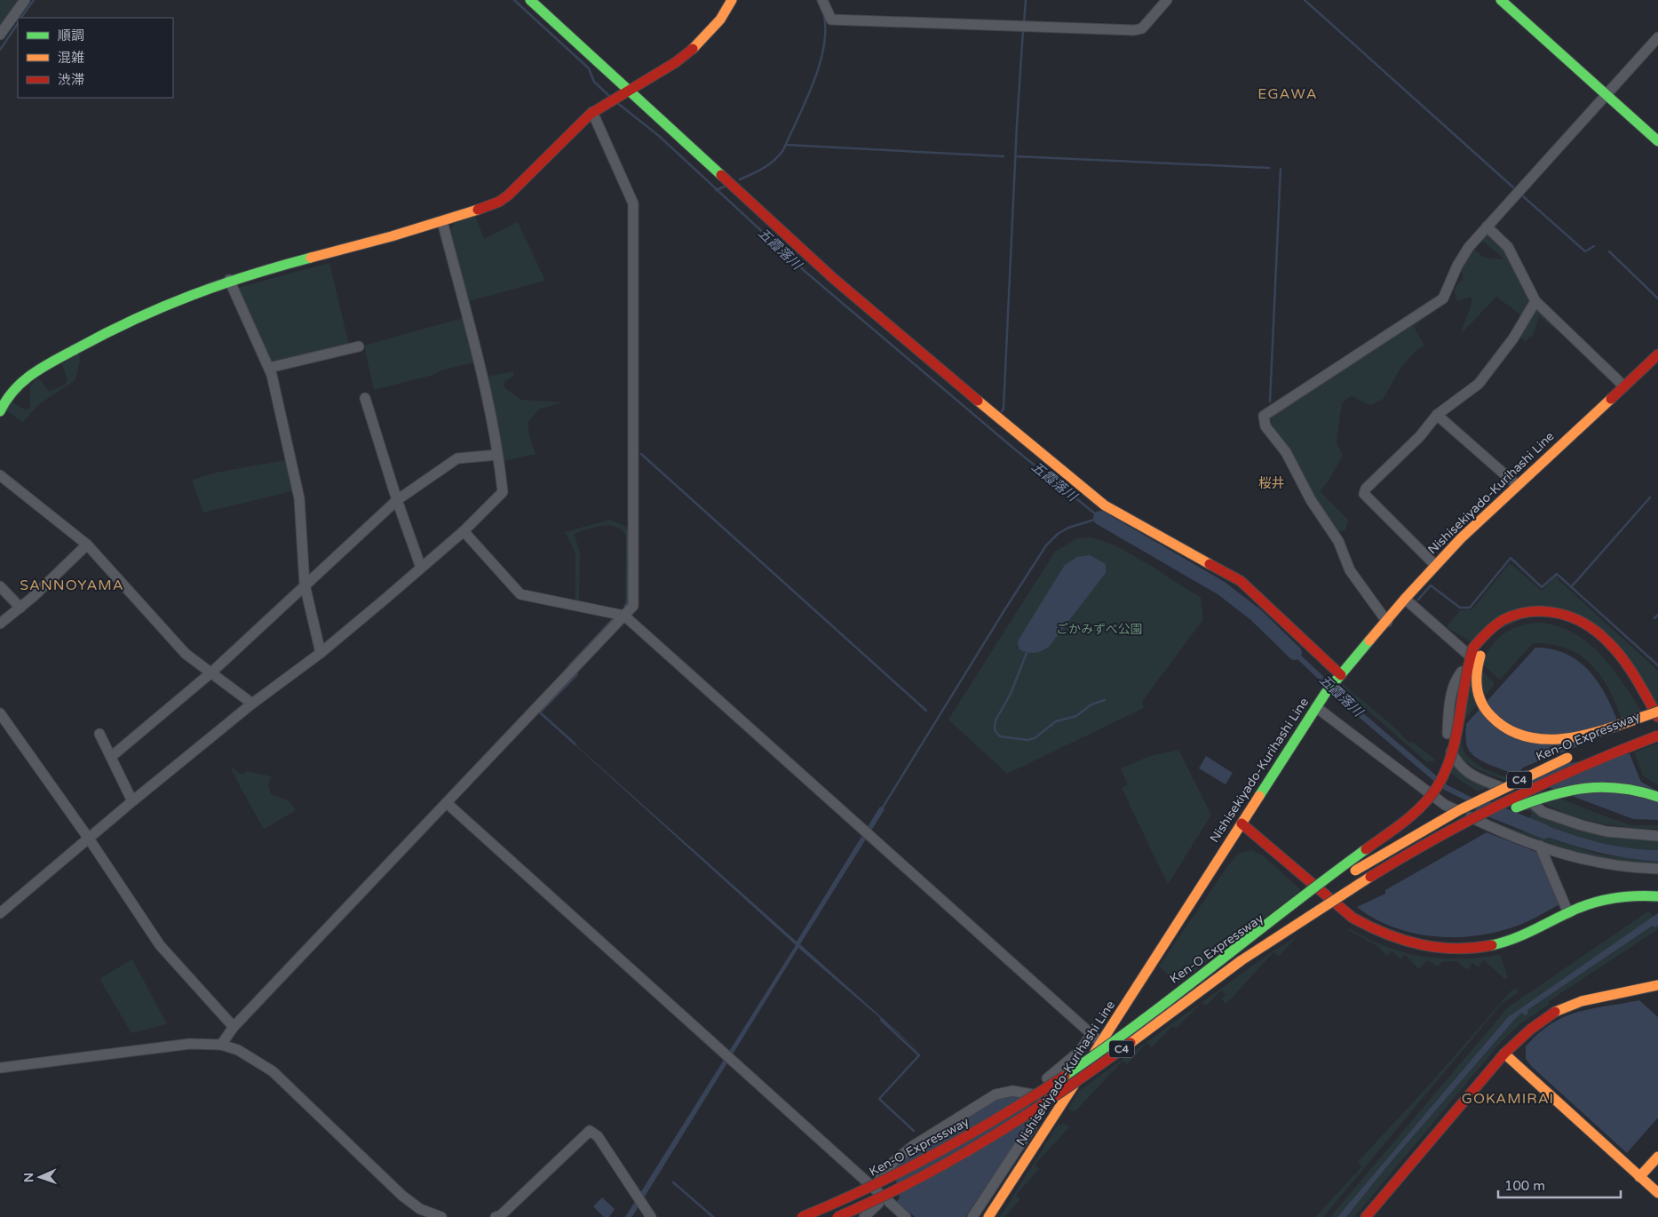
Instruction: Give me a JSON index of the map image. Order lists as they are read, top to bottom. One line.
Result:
{"streets":{"main road":["Nishisekiyado-Kurihashi Line","Ken-O Expressway","C4"]},"districts":["EGAWA","桜井","SANNOYAMA","GOKAMIRAI"],"water":["五霞落川"],"parks":["ごかみずべ公園"],"legend":["順調","混雑","渋滞"],"scale_bar":"100 m","north":"left"}
